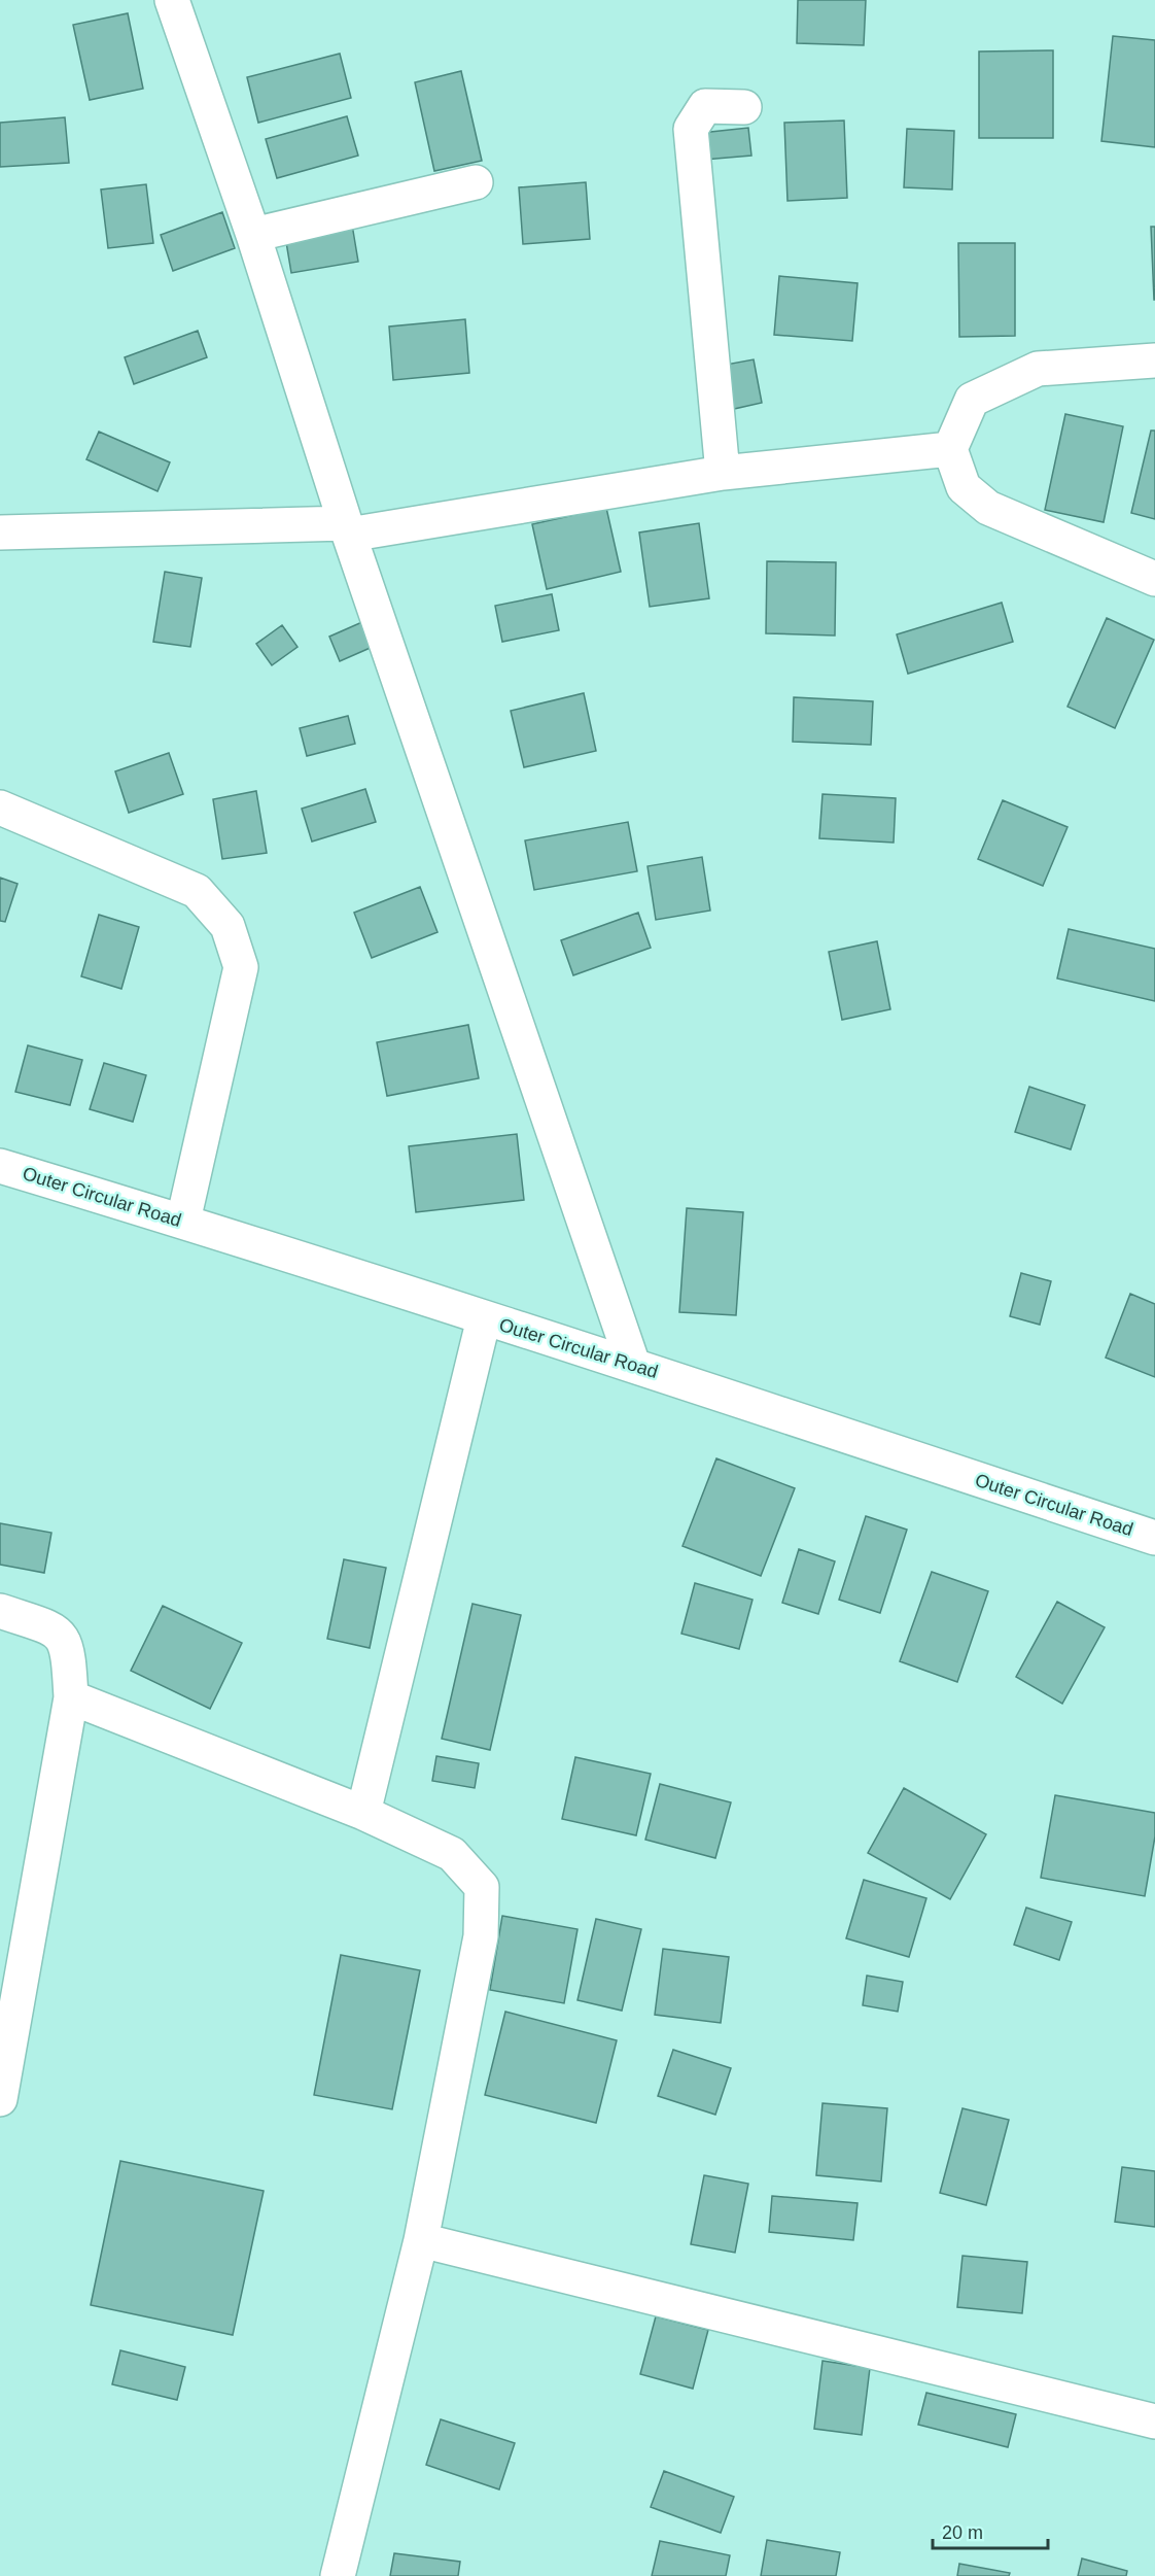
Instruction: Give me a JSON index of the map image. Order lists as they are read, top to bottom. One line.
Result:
{"streets":{"street":["Outer Circular Road"]},"scale_bar":"20 m"}
